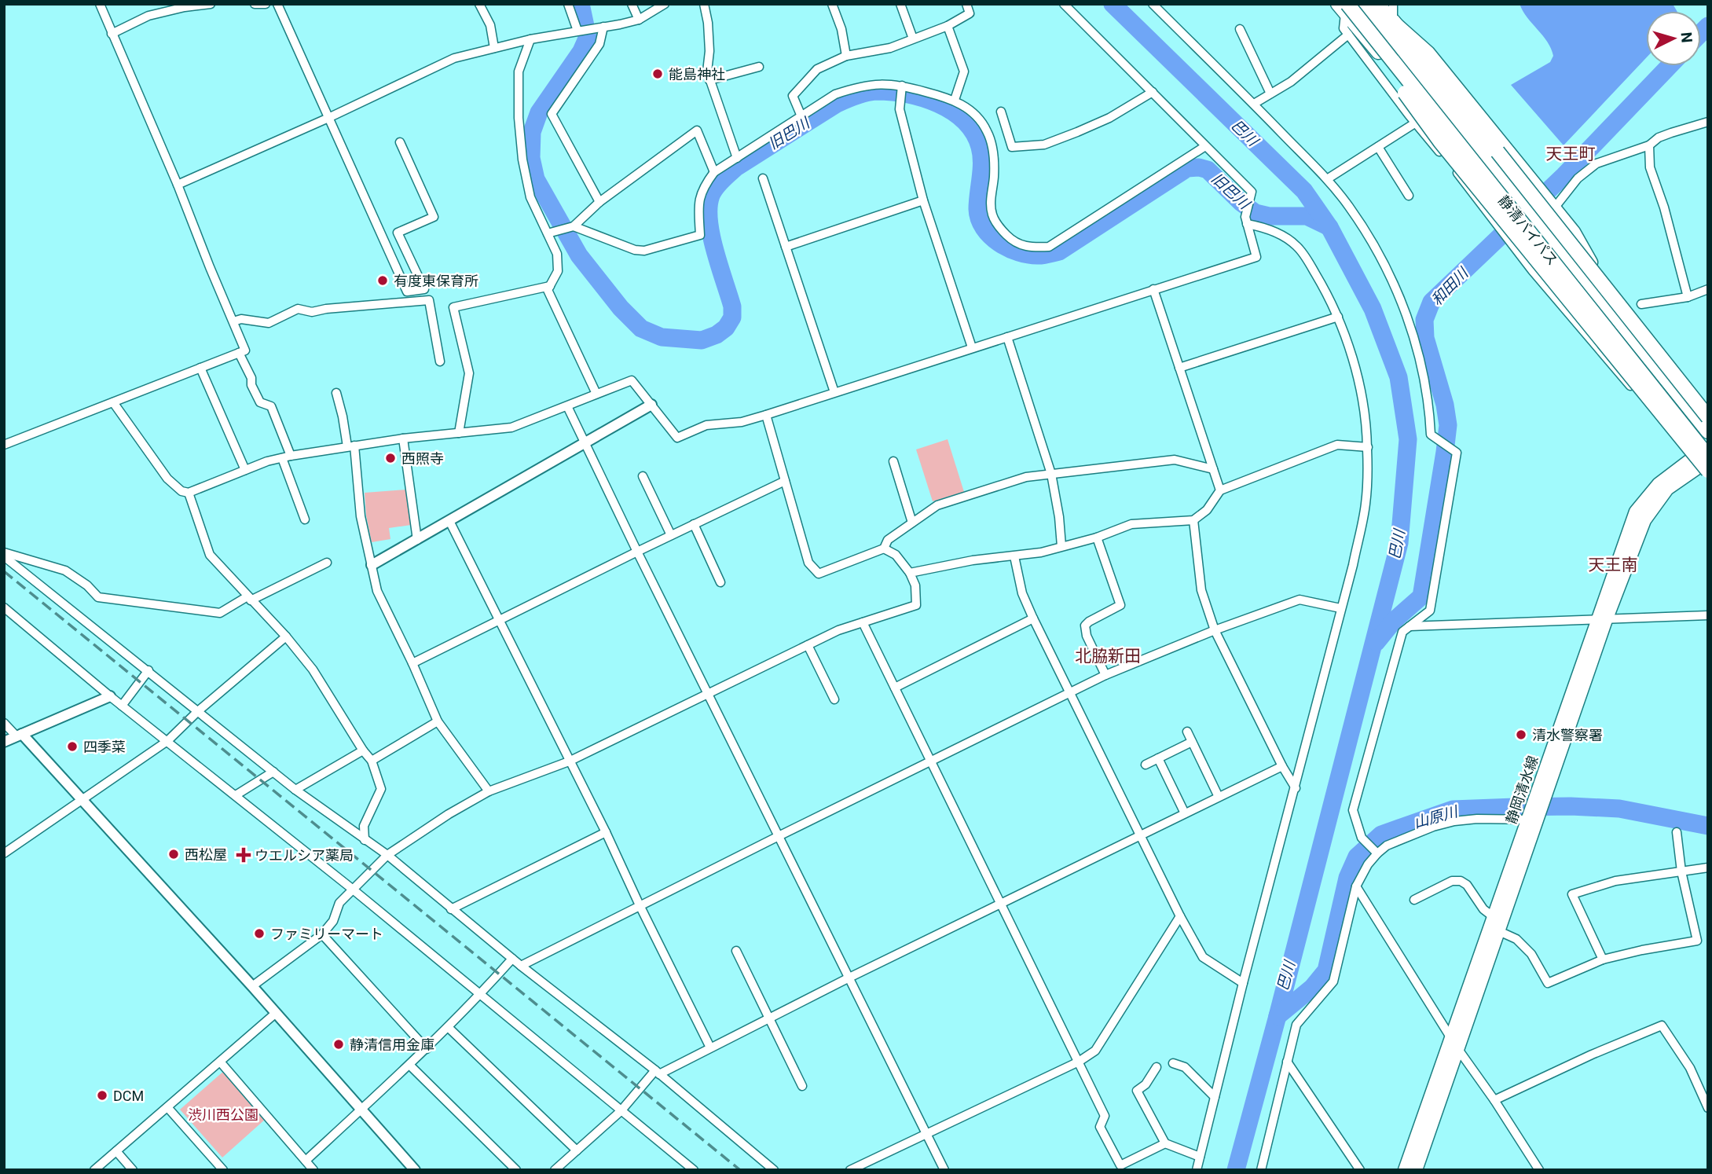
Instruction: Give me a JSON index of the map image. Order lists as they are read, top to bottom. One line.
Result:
{"streets":{"highway":["静清バイパス"],"main road":["静岡清水線"]},"crossings":[["静清バイパス","静岡清水線"]],"districts":["天王町","天王南","北脇新田"],"water":["巴川","旧巴川","和田川","山原川"],"parks":["渋川西公園"],"places":{"other":["能島神社","有度東保育所","西照寺","清水警察署","四季菜","西松屋","ファミリーマート","静清信用金庫","DCM"],"health":["ウエルシア薬局"]},"north":"right"}
